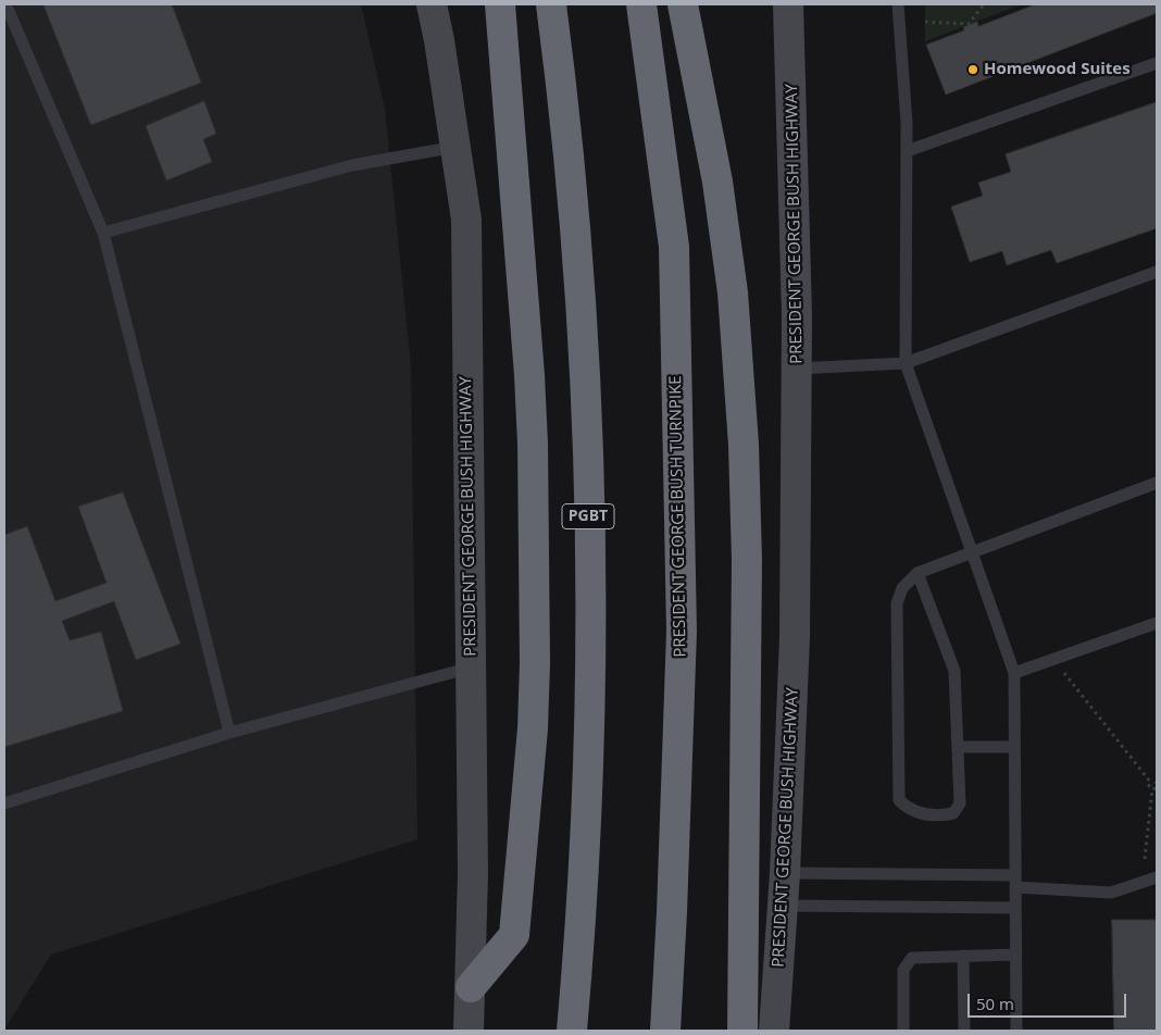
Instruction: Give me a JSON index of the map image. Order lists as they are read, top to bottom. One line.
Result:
{"streets":{"highway":["PGBT","PRESIDENT GEORGE BUSH TURNPIKE"],"main road":["PRESIDENT GEORGE BUSH HIGHWAY"]},"places":["Homewood Suites"],"scale_bar":"50 m"}
